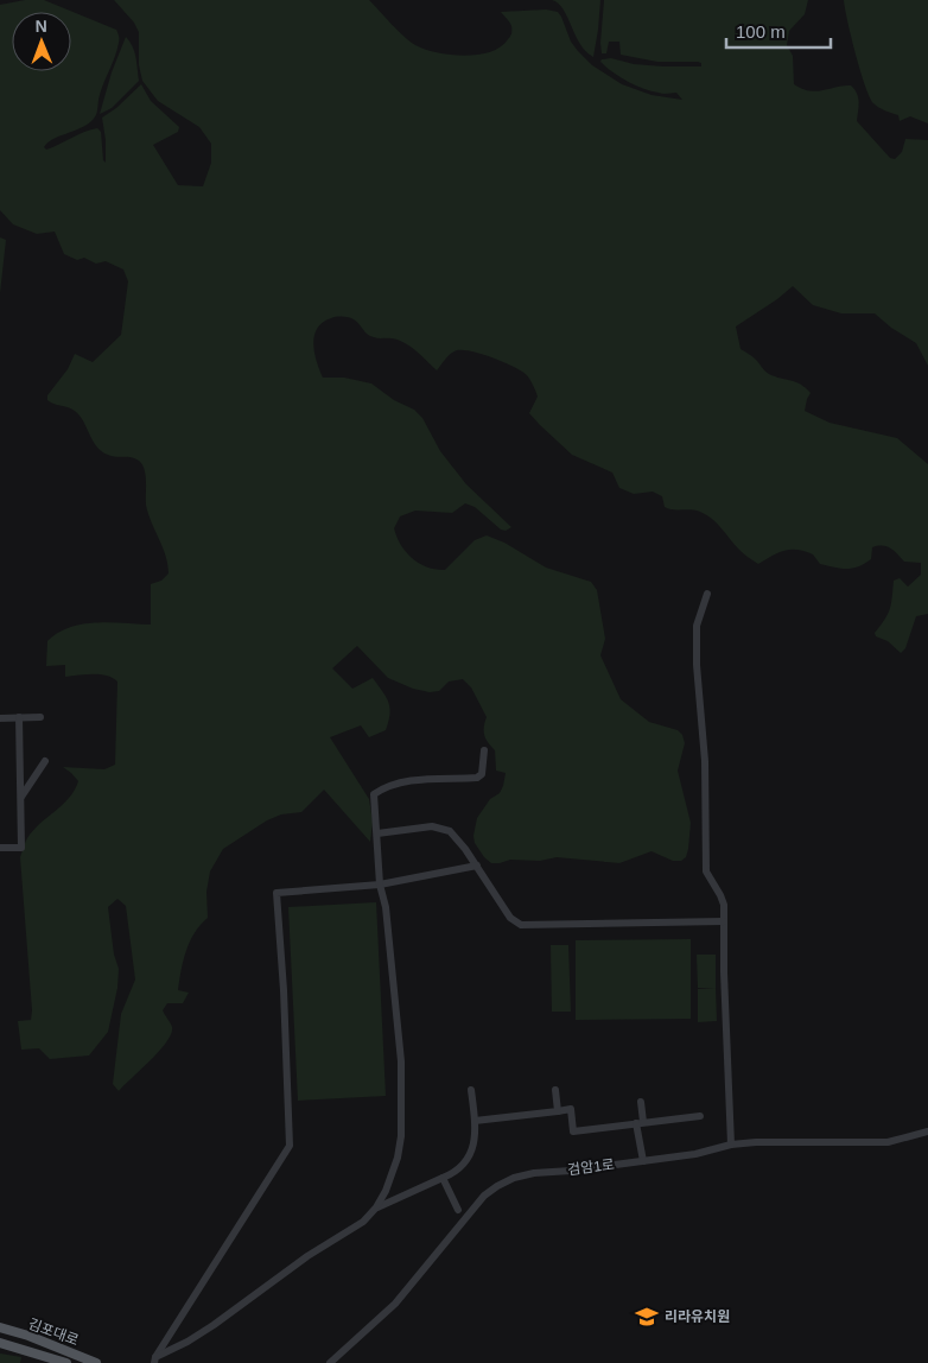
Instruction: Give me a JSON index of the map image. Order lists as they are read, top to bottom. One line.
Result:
{"streets":{"main road":["김포대로"],"street":["검암1로"]},"places":{"school or university":["리라유치원"]},"scale_bar":"100 m","north":"top"}
